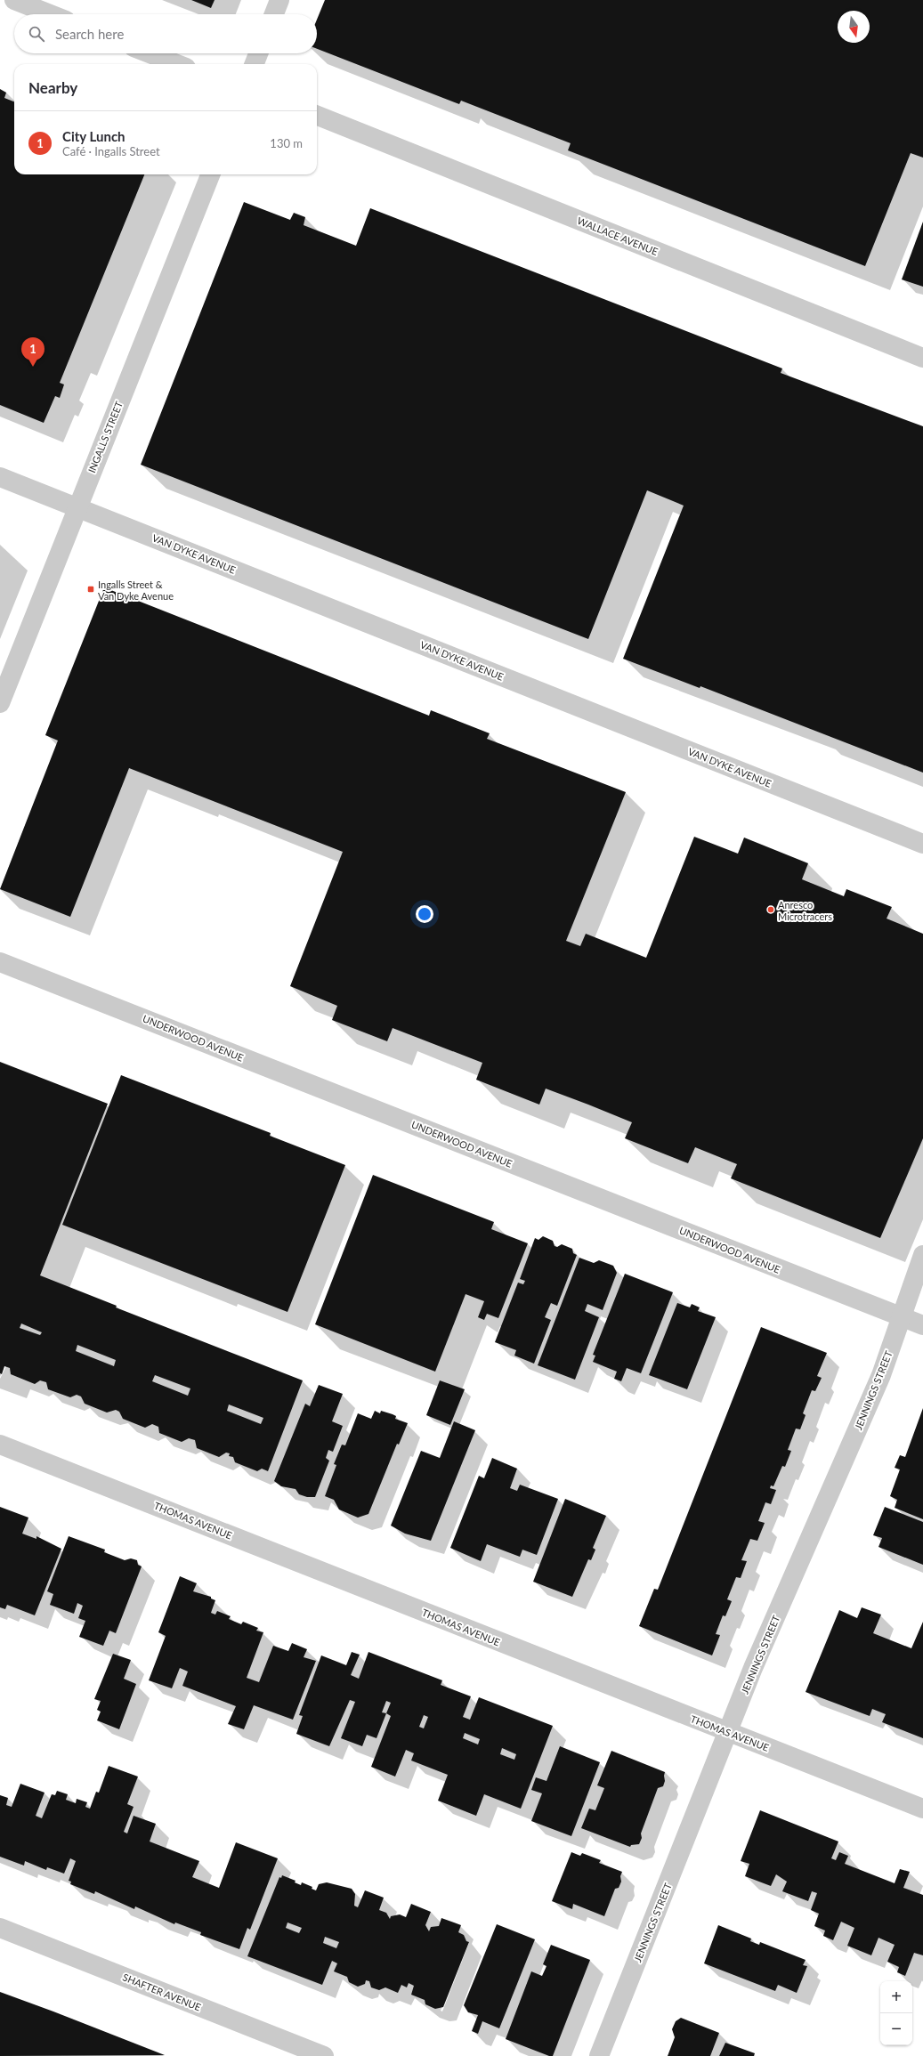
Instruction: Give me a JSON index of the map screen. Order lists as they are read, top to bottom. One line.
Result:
{"streets":{"street":["WALLACE AVENUE","INGALLS STREET","VAN DYKE AVENUE","UNDERWOOD AVENUE","JENNINGS STREET","THOMAS AVENUE","SHAFTER AVENUE"]},"crossings":[["INGALLS STREET","VAN DYKE AVENUE"],["UNDERWOOD AVENUE","JENNINGS STREET"],["JENNINGS STREET","THOMAS AVENUE"]],"places":{"transit":["Ingalls Street & Van Dyke Avenue"],"other":["Anresco Microtracers"]},"north":"bottom","page":{"search":"Search here","heading":"Nearby","list":[{"mark":"1","name":"City Lunch","note":"Café · Ingalls Street","value":"130 m"}],"pins":"1","map_buttons":["+","−"]}}
